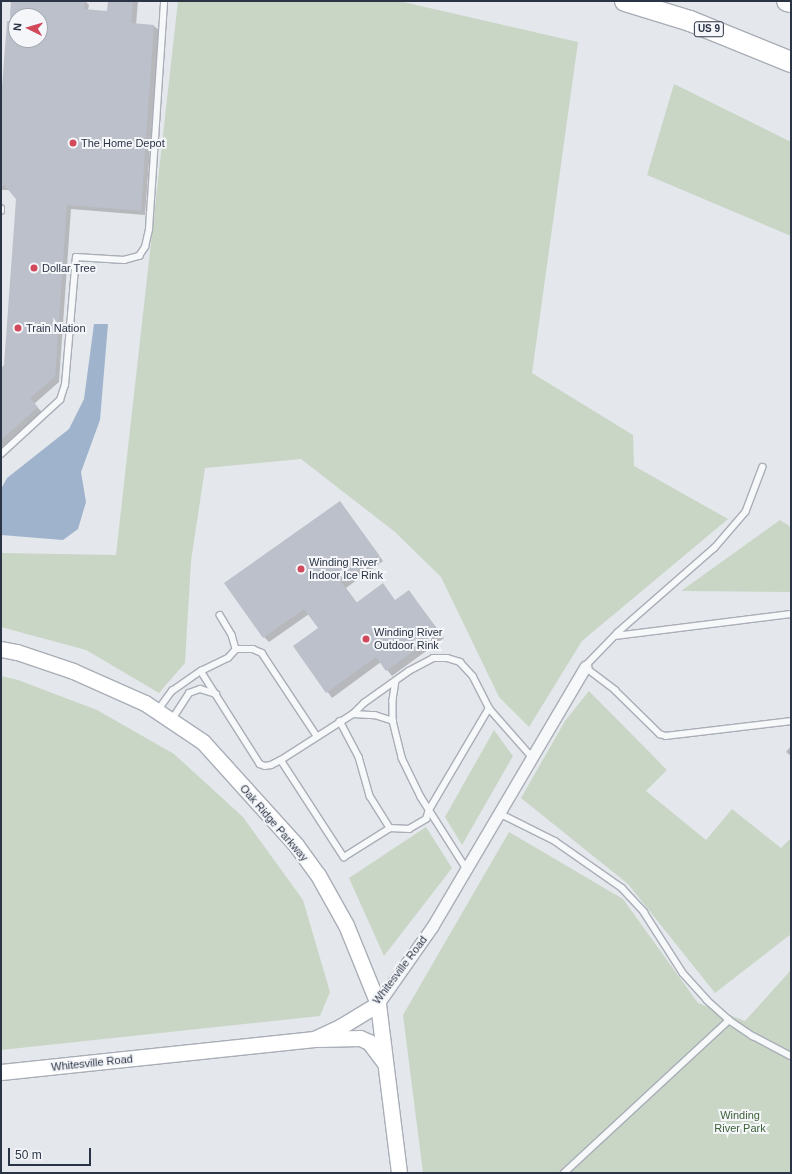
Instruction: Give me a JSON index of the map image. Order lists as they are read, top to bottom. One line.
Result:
{"streets":{"highway":["US 9"],"main road":["Oak Ridge Parkway","Whitesville Road"]},"crossings":[["Oak Ridge Parkway","Whitesville Road"]],"parks":["Winding River Park"],"places":["The Home Depot","Dollar Tree","Train Nation","Winding River Indoor Ice Rink","Winding River Outdoor Rink"],"scale_bar":"50 m","north":"left"}
